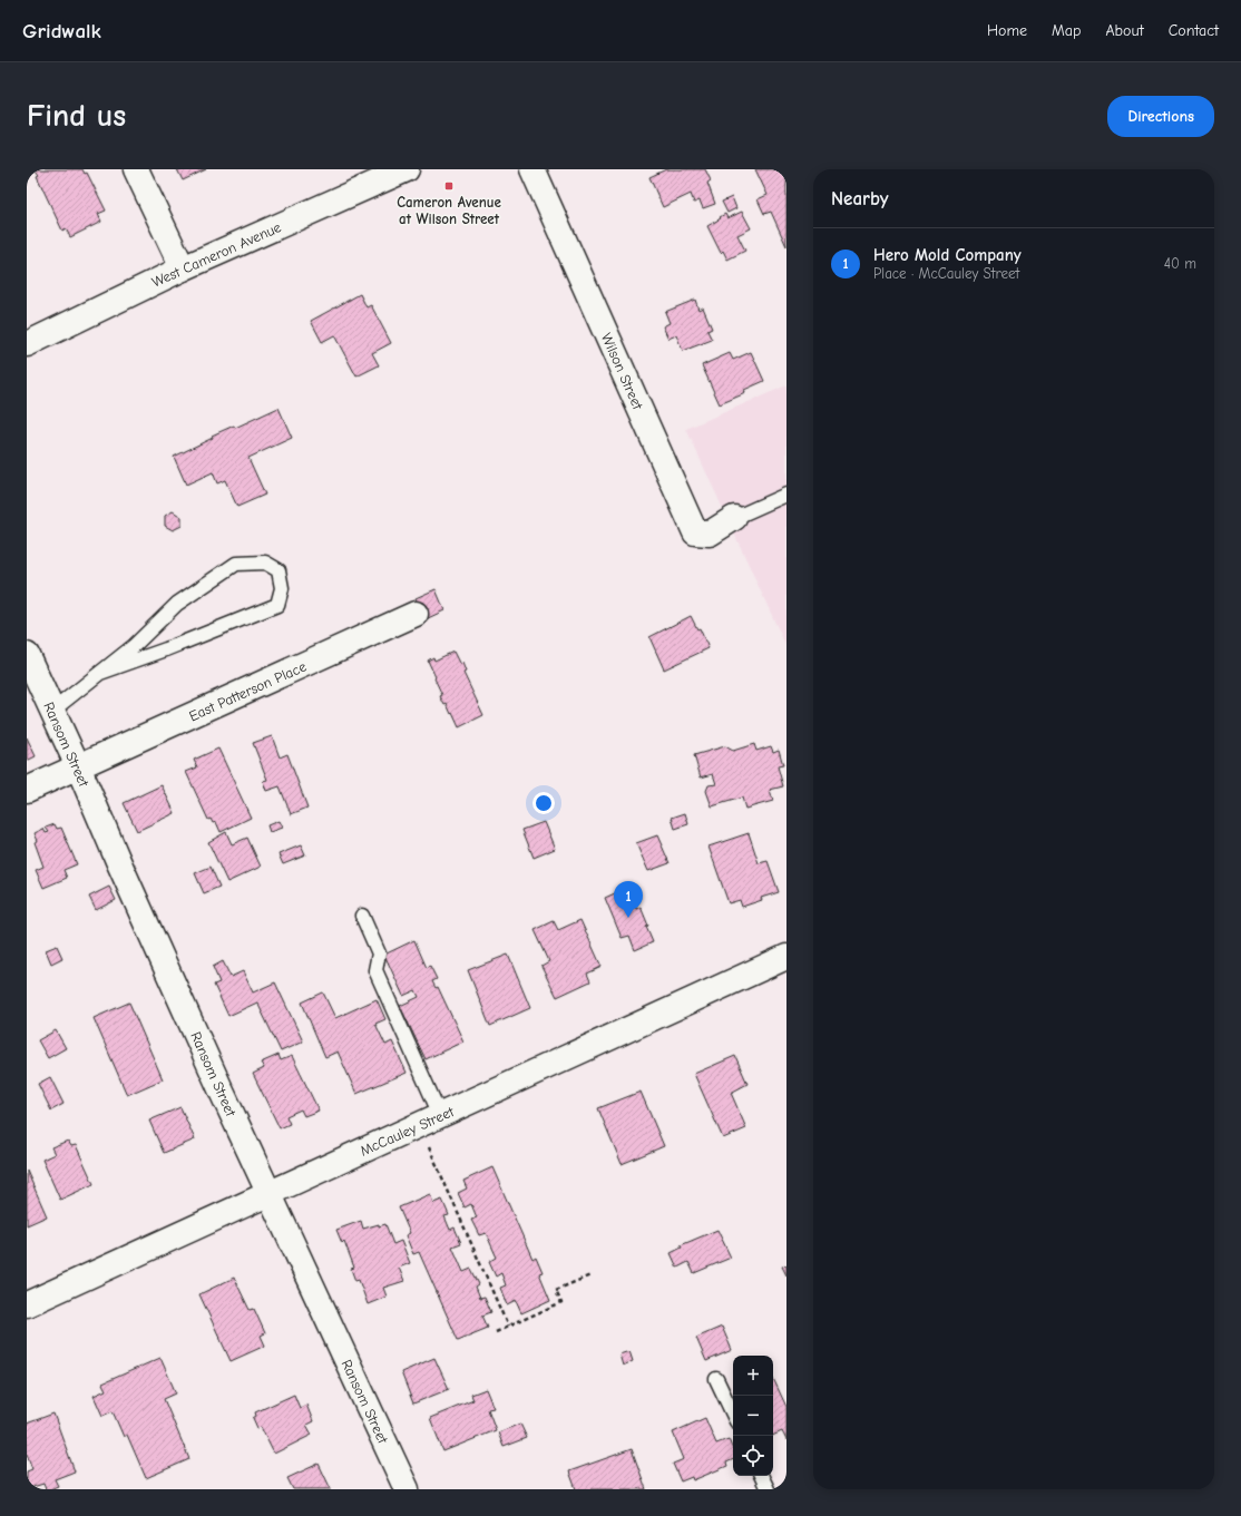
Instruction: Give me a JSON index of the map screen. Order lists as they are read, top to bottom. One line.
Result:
{"streets":{"street":["West Cameron Avenue","Wilson Street","East Patterson Place","Ransom Street","McCauley Street"]},"crossings":[["East Patterson Place","Ransom Street"],["Ransom Street","McCauley Street"]],"places":{"transit":["Cameron Avenue at Wilson Street"]},"page":{"header":"Gridwalk","nav":["Home","Map","About","Contact"],"buttons":"Directions","title":"Find us","heading":"Nearby","list":[{"mark":"1","name":"Hero Mold Company","note":"Place · McCauley Street","value":"40 m"}],"pins":"1","map_buttons":["+","−"]}}
